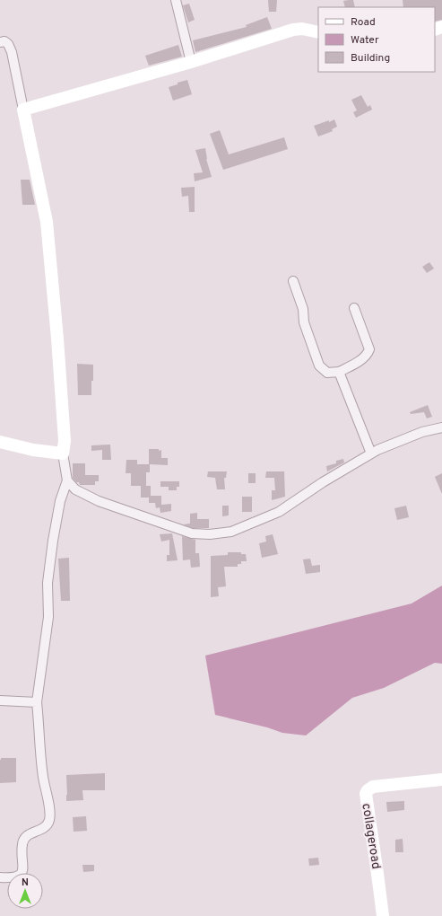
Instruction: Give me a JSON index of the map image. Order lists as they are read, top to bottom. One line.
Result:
{"streets":{"main road":["collageroad"]},"legend":["Road","Water","Building"],"north":"top"}
